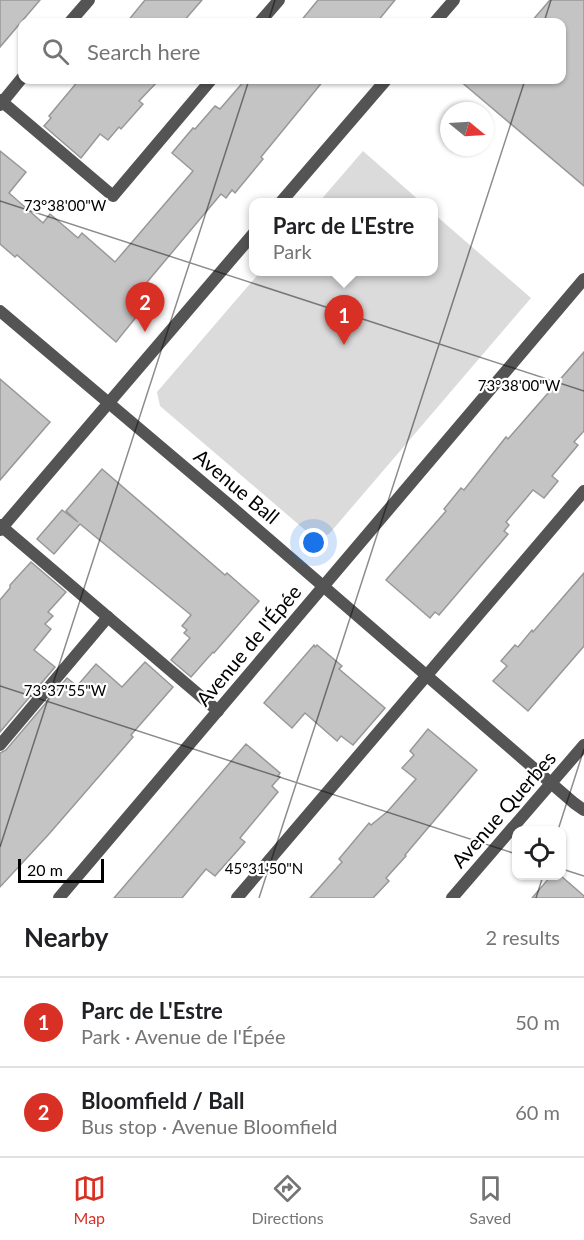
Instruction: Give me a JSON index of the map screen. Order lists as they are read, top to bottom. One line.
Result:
{"streets":{"street":["Avenue Ball","Avenue de l'Épée","Avenue Querbes"]},"crossings":[["Avenue Ball","Avenue de l'Épée"],["Avenue Ball","Avenue Querbes"]],"scale_bar":"20 m","north":"right","page":{"search":"Search here","popup":["Parc de L'Estre","Park"],"pins":["2","1"],"scale":"20 m","heading":["Nearby","2 results"],"list":[{"mark":"1","name":"Parc de L'Estre","note":"Park · Avenue de l'Épée","value":"50 m"},{"mark":"2","name":"Bloomfield / Ball","note":"Bus stop · Avenue Bloomfield","value":"60 m"}],"nav":["Map","Directions","Saved"]},"coordinates":["73°38'00\"W","73°37'55\"W","45°31'50\"N"]}
